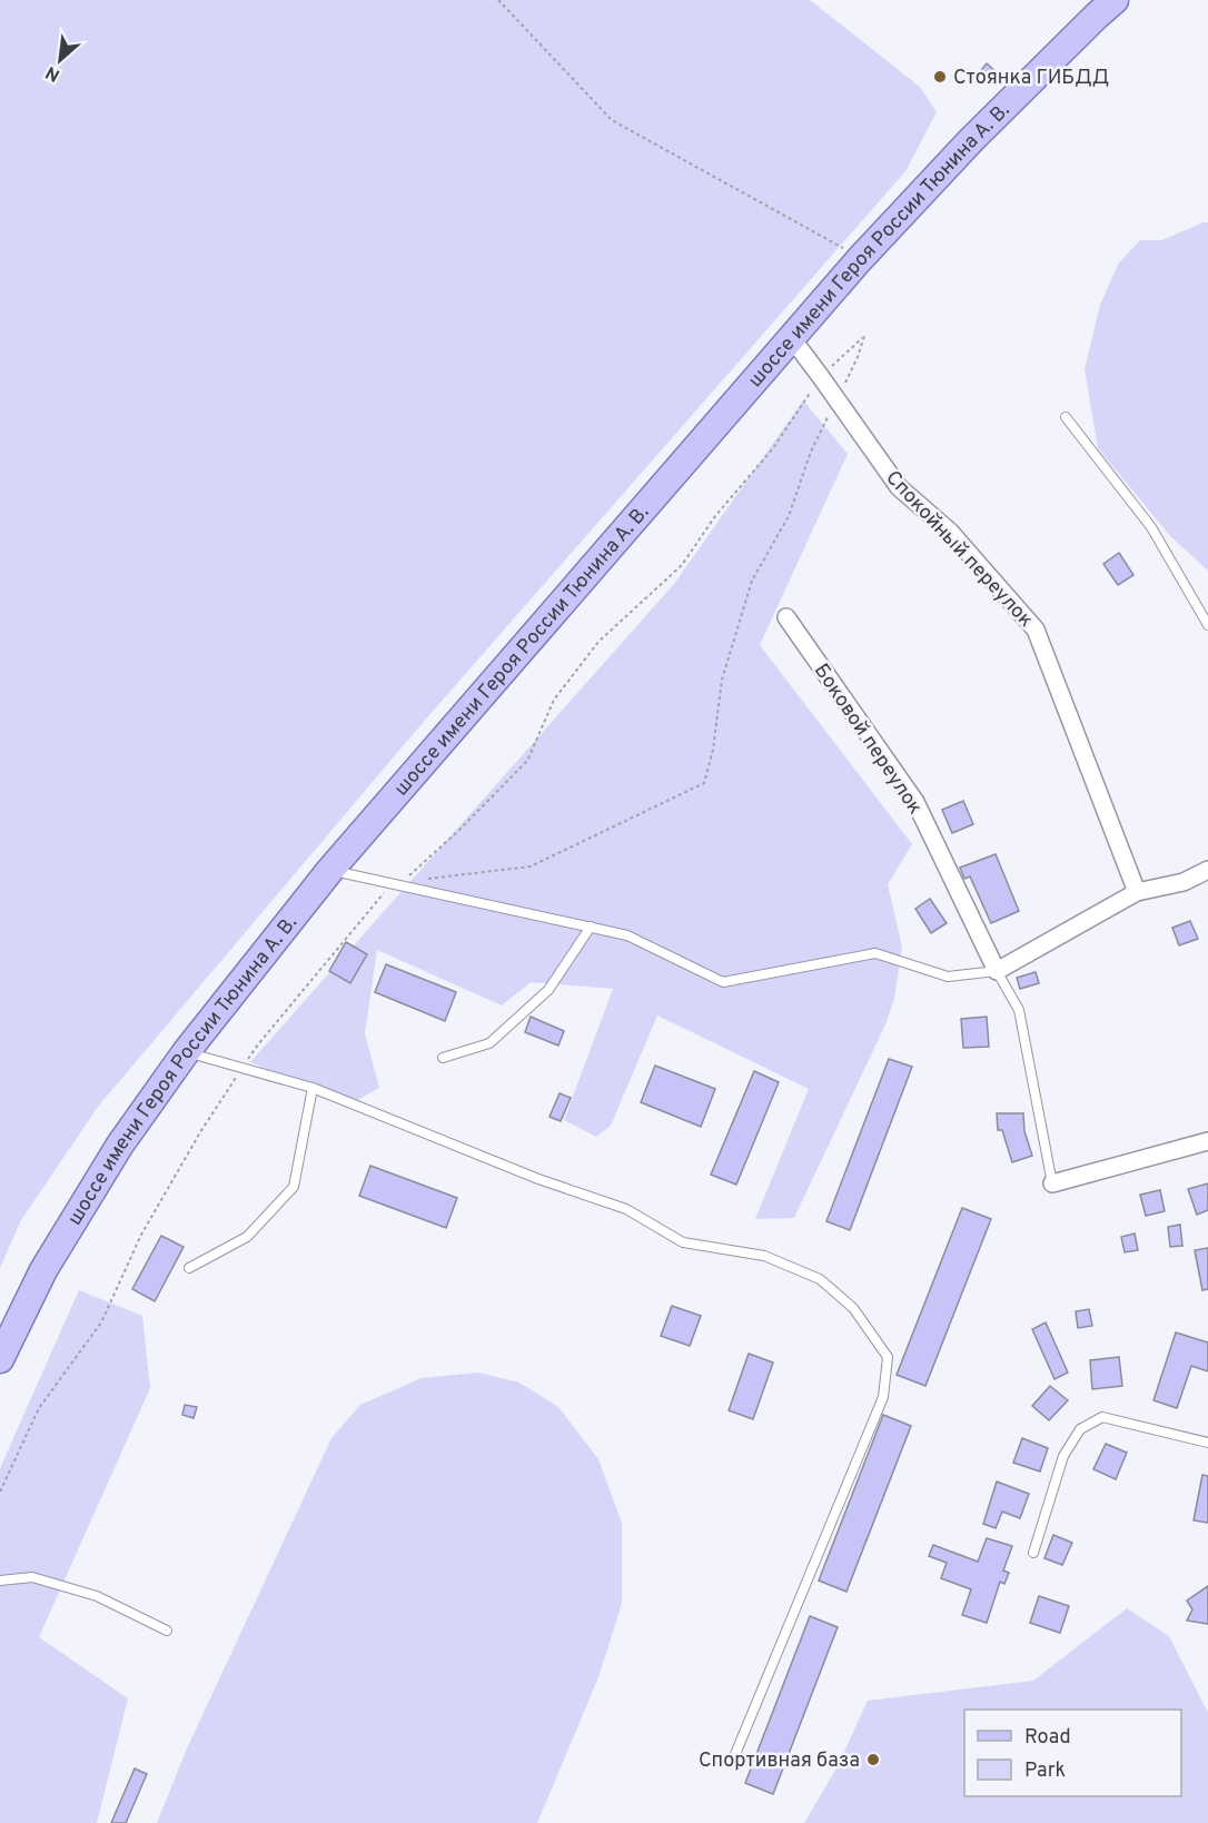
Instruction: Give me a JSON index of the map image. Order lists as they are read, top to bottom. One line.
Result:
{"streets":{"main road":["шоссе имени Героя России Тюнина А. В."],"street":["Спокойный переулок","Боковой переулок"]},"crossings":[["шоссе имени Героя России Тюнина А. В.","Спокойный переулок"]],"places":["Стоянка ГИБДД","Спортивная база"],"legend":["Road","Park"],"north":"bottom left"}
